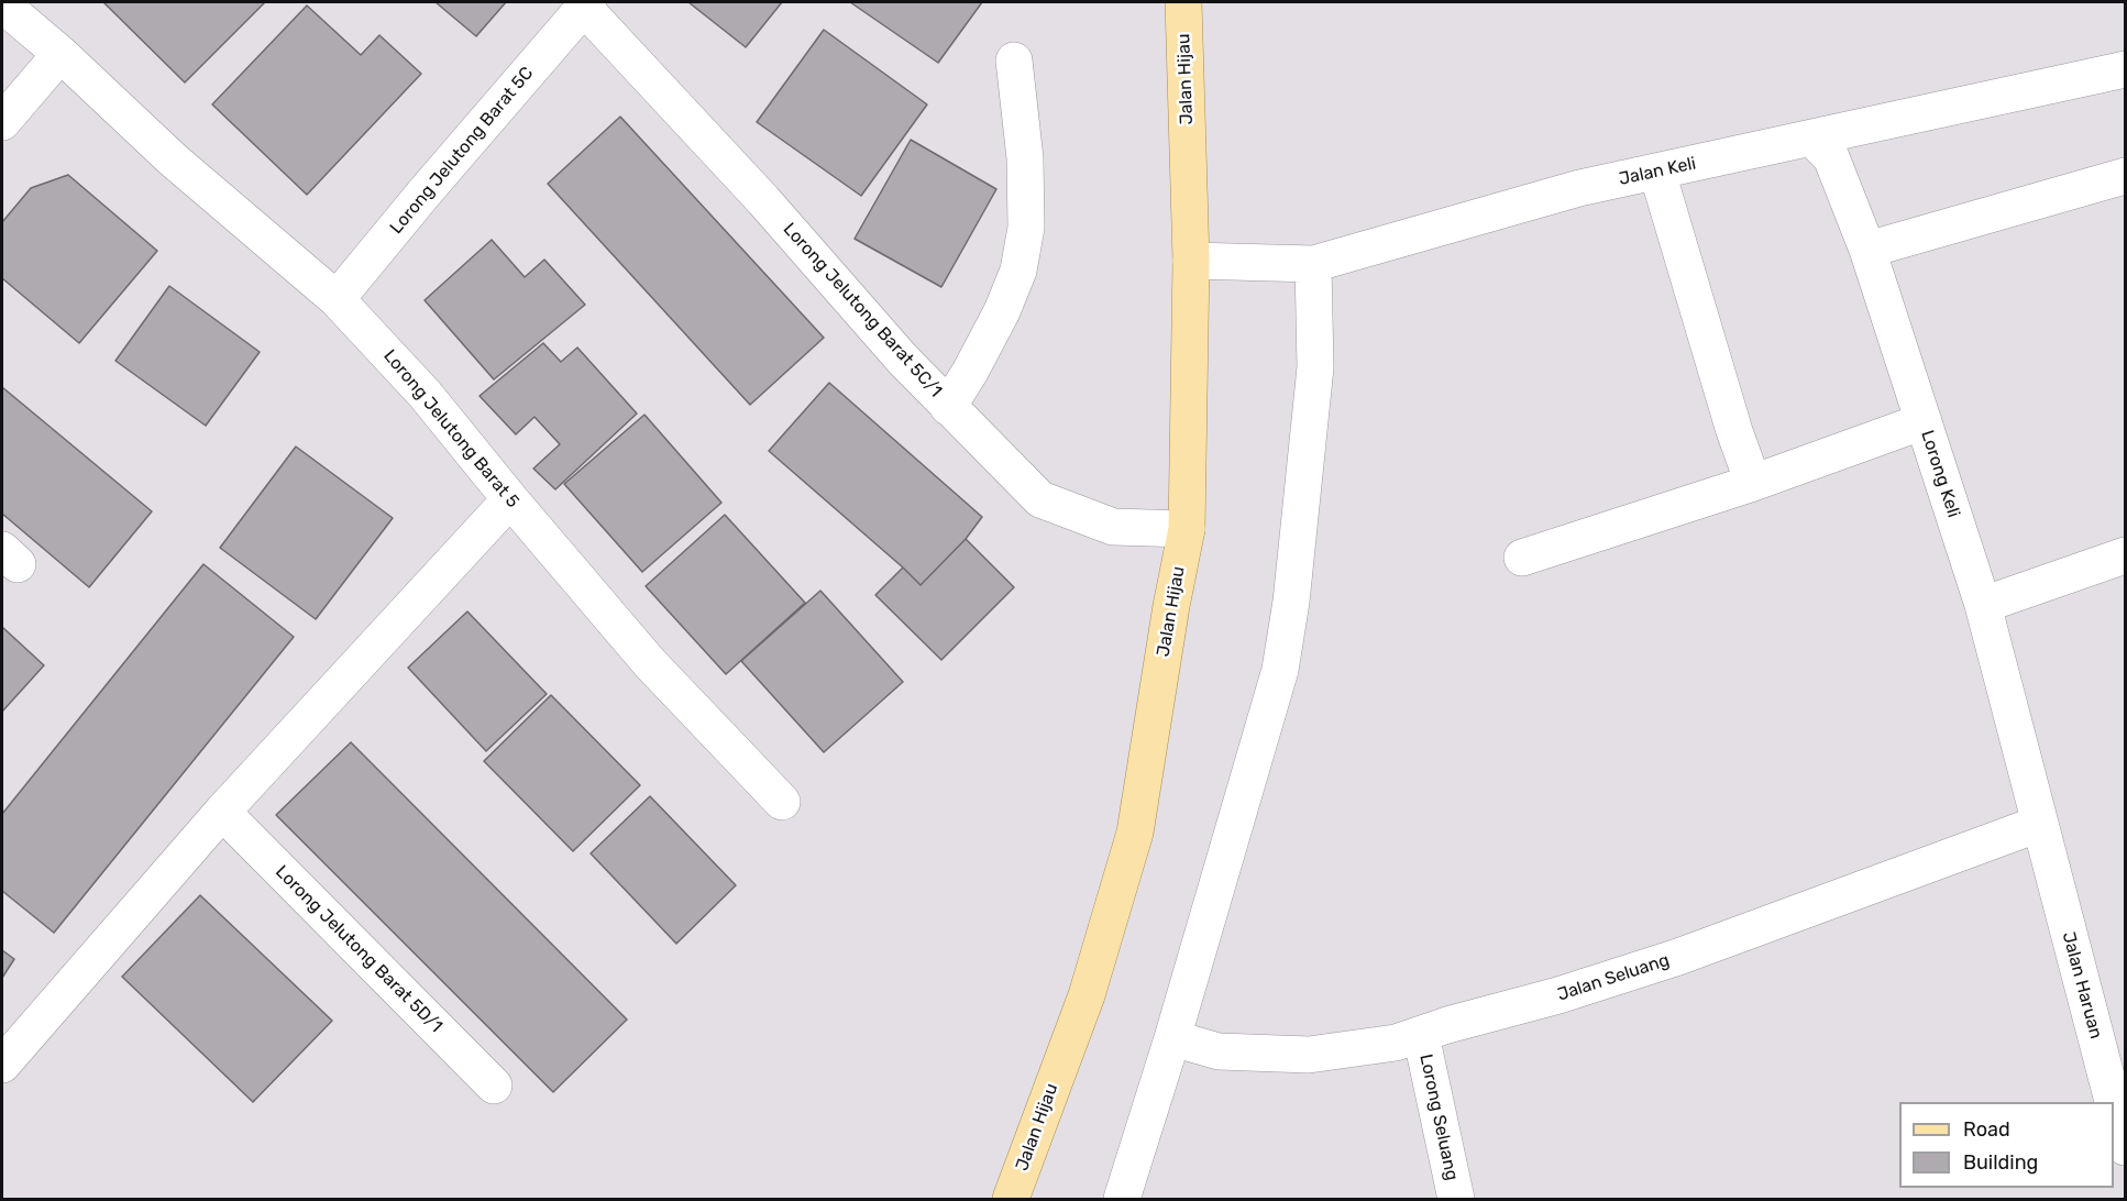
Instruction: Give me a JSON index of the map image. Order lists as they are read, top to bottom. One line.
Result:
{"streets":{"main road":["Jalan Hijau"],"street":["Lorong Jelutong Barat 5C","Jalan Keli","Lorong Jelutong Barat 5C/1","Lorong Jelutong Barat 5","Lorong Keli","Lorong Jelutong Barat 5D/1","Jalan Seluang","Jalan Haruan","Lorong Seluang"]},"crossings":[["Jalan Hijau","Jalan Keli"],["Jalan Hijau","Lorong Jelutong Barat 5C/1"],["Lorong Jelutong Barat 5C","Lorong Jelutong Barat 5C/1"],["Lorong Jelutong Barat 5C","Lorong Jelutong Barat 5"],["Jalan Keli","Lorong Keli"],["Lorong Keli","Jalan Seluang"],["Lorong Keli","Jalan Haruan"],["Jalan Seluang","Jalan Haruan"],["Jalan Seluang","Lorong Seluang"]],"legend":["Road","Building"]}
